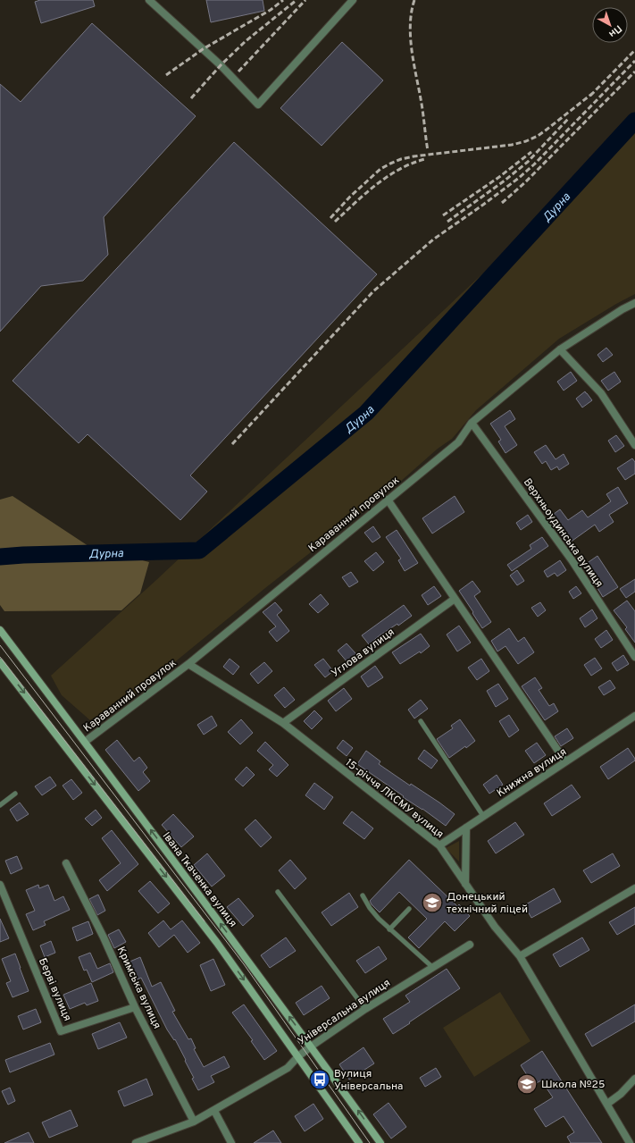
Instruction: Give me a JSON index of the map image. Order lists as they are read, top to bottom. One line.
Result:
{"streets":{"main road":["Івана Ткаченка вулиця"],"street":["Караванний провулок","Верхньоудинська вулиця","Углова вулиця","Книжна вулиця","15-річчя ЛКСМУ вулиця","Кримська вулиця","Берві вулиця","Універсальна вулиця"]},"crossings":[["Караванний провулок","Верхньоудинська вулиця"],["Караванний провулок","15-річчя ЛКСМУ вулиця"],["Караванний провулок","Івана Ткаченка вулиця"],["Углова вулиця","15-річчя ЛКСМУ вулиця"],["Книжна вулиця","15-річчя ЛКСМУ вулиця"],["Івана Ткаченка вулиця","Універсальна вулиця"],["Кримська вулиця","Берві вулиця"],["Кримська вулиця","Універсальна вулиця"]],"water":["Дурна"],"places":{"school or university":["Донецький технічний ліцей","Школа №25"],"bus stop":["Вулиця Універсальна"]},"north":"bottom right"}
